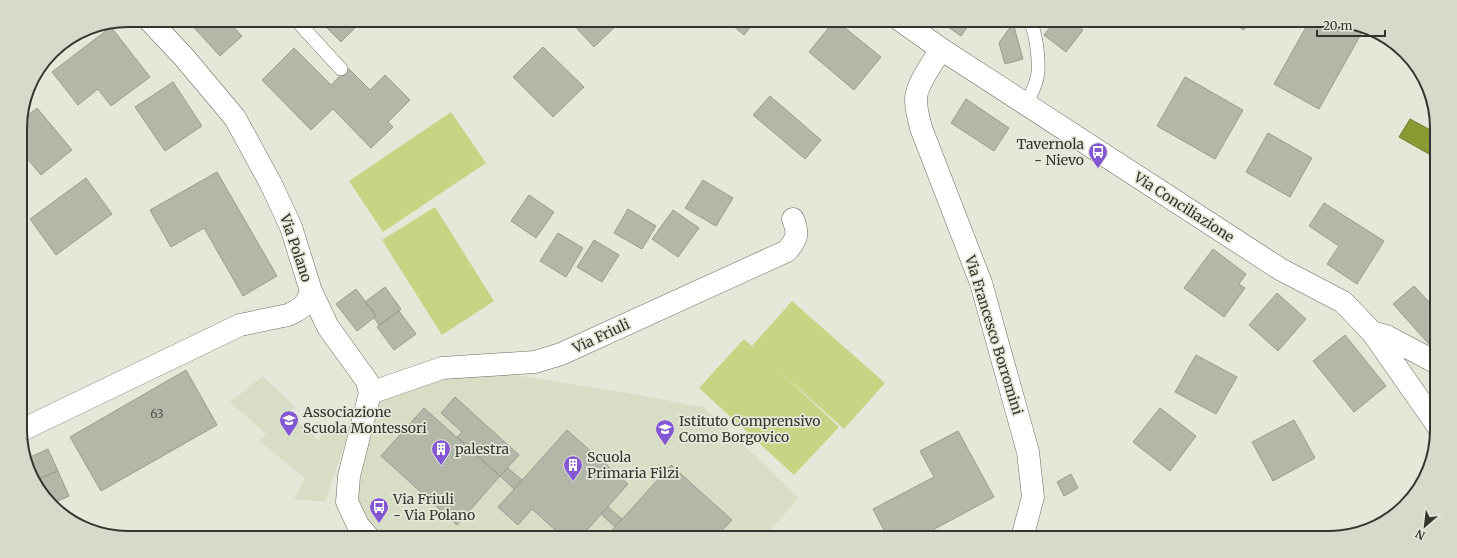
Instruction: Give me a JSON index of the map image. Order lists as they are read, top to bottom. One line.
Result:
{"streets":{"street":["Via Conciliazione","Via Polano","Via Francesco Borromini","Via Friuli"]},"crossings":[["Via Conciliazione","Via Francesco Borromini"]],"places":{"bus stop":["Tavernola - Nievo","Via Friuli - Via Polano"],"school or university":["Associazione Scuola Montessori","Istituto Comprensivo Como Borgovico"],"building":["palestra","Scuola Primaria Filzi"]},"house_numbers":["63"],"scale_bar":"20 m","north":"bottom left"}
